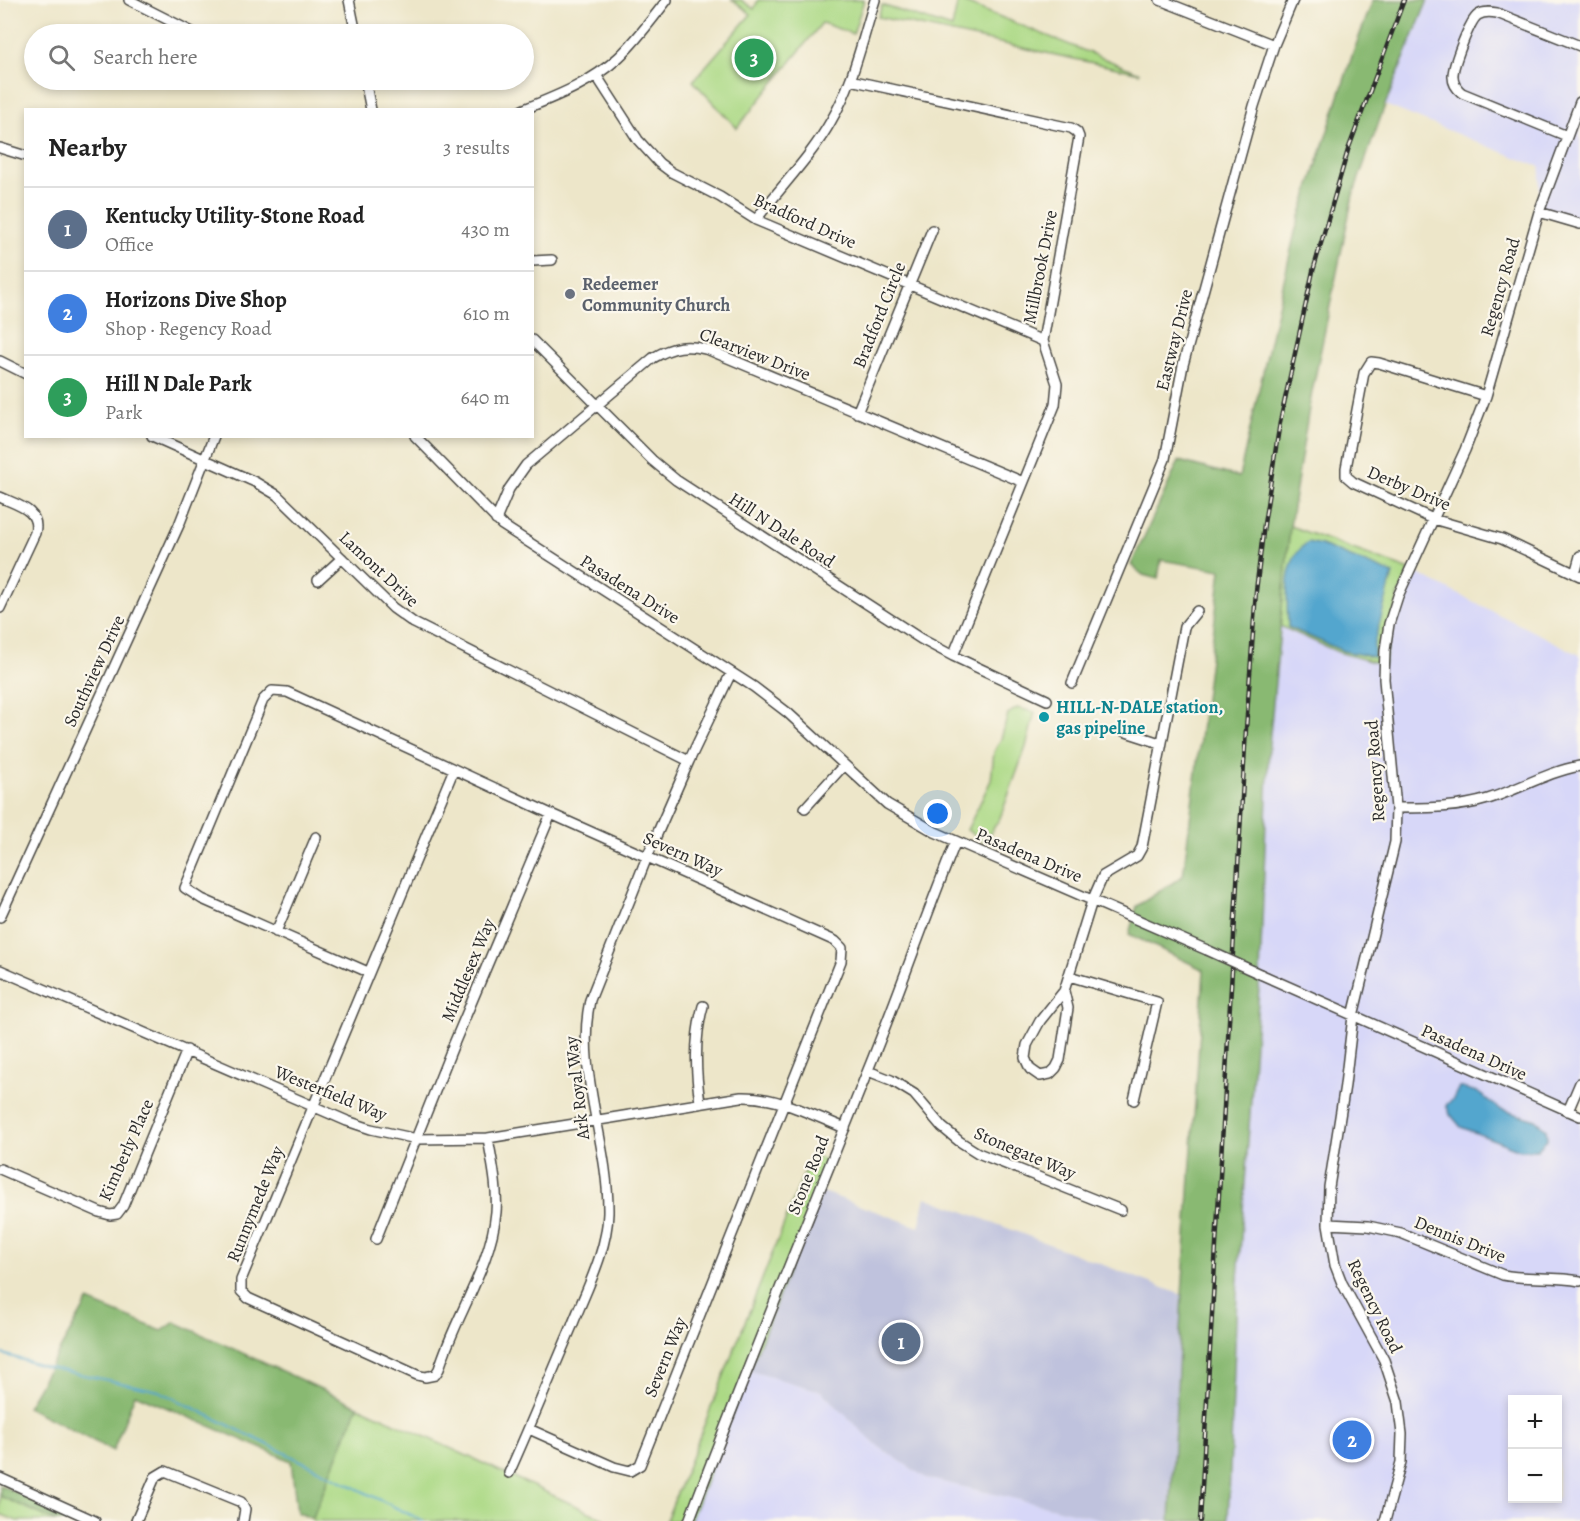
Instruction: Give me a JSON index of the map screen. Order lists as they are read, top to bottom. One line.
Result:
{"streets":{"street":["Bradford Drive","Millbrook Drive","Regency Road","Bradford Circle","Eastway Drive","Clearview Drive","Derby Drive","Hill N Dale Road","Lamont Drive","Pasadena Drive","Southview Drive","Severn Way","Middlesex Way","Ark Royal Way","Westerfield Way","Kimberly Place","Stonegate Way","Stone Road","Runnymede Way","Dennis Drive"]},"crossings":[["Bradford Drive","Millbrook Drive"],["Bradford Drive","Bradford Circle"],["Millbrook Drive","Clearview Drive"],["Millbrook Drive","Hill N Dale Road"],["Regency Road","Derby Drive"],["Regency Road","Pasadena Drive"],["Regency Road","Dennis Drive"],["Bradford Circle","Clearview Drive"],["Clearview Drive","Hill N Dale Road"],["Clearview Drive","Pasadena Drive"],["Lamont Drive","Southview Drive"],["Lamont Drive","Ark Royal Way"],["Pasadena Drive","Ark Royal Way"],["Pasadena Drive","Stone Road"],["Severn Way","Middlesex Way"],["Severn Way","Ark Royal Way"],["Severn Way","Westerfield Way"],["Severn Way","Runnymede Way"],["Middlesex Way","Westerfield Way"],["Ark Royal Way","Westerfield Way"],["Westerfield Way","Kimberly Place"],["Westerfield Way","Stone Road"],["Westerfield Way","Runnymede Way"],["Stonegate Way","Stone Road"]],"places":["Redeemer Community Church","HILL-N-DALE station, gas pipeline"],"page":{"search":"Search here","pins":["3","1","2"],"heading":["Nearby","3 results"],"list":[{"mark":"1","name":"Kentucky Utility-Stone Road","note":"Office","value":"430 m"},{"mark":"2","name":"Horizons Dive Shop","note":"Shop · Regency Road","value":"610 m"},{"mark":"3","name":"Hill N Dale Park","note":"Park","value":"640 m"}],"map_buttons":["+","−"]}}
